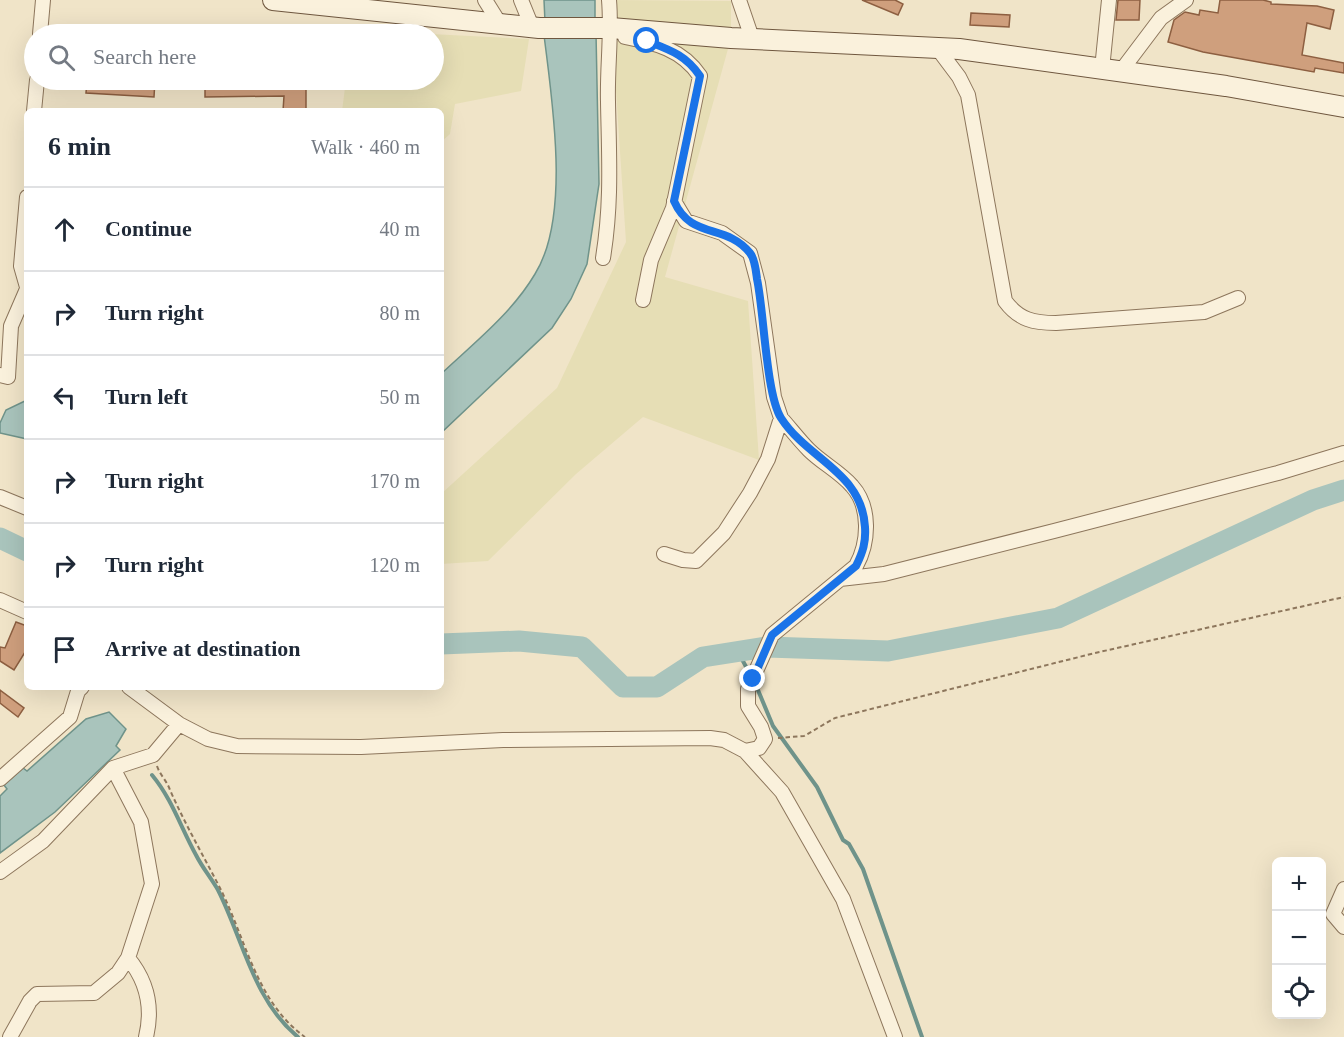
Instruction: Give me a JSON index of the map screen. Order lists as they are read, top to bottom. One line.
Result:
{"page":{"search":"Search here","heading":["6 min","Walk · 460 m"],"list":[["Continue","40 m"],["Turn right","80 m"],["Turn left","50 m"],["Turn right","170 m"],["Turn right","120 m"],"Arrive at destination"],"map_buttons":["+","−"]}}
